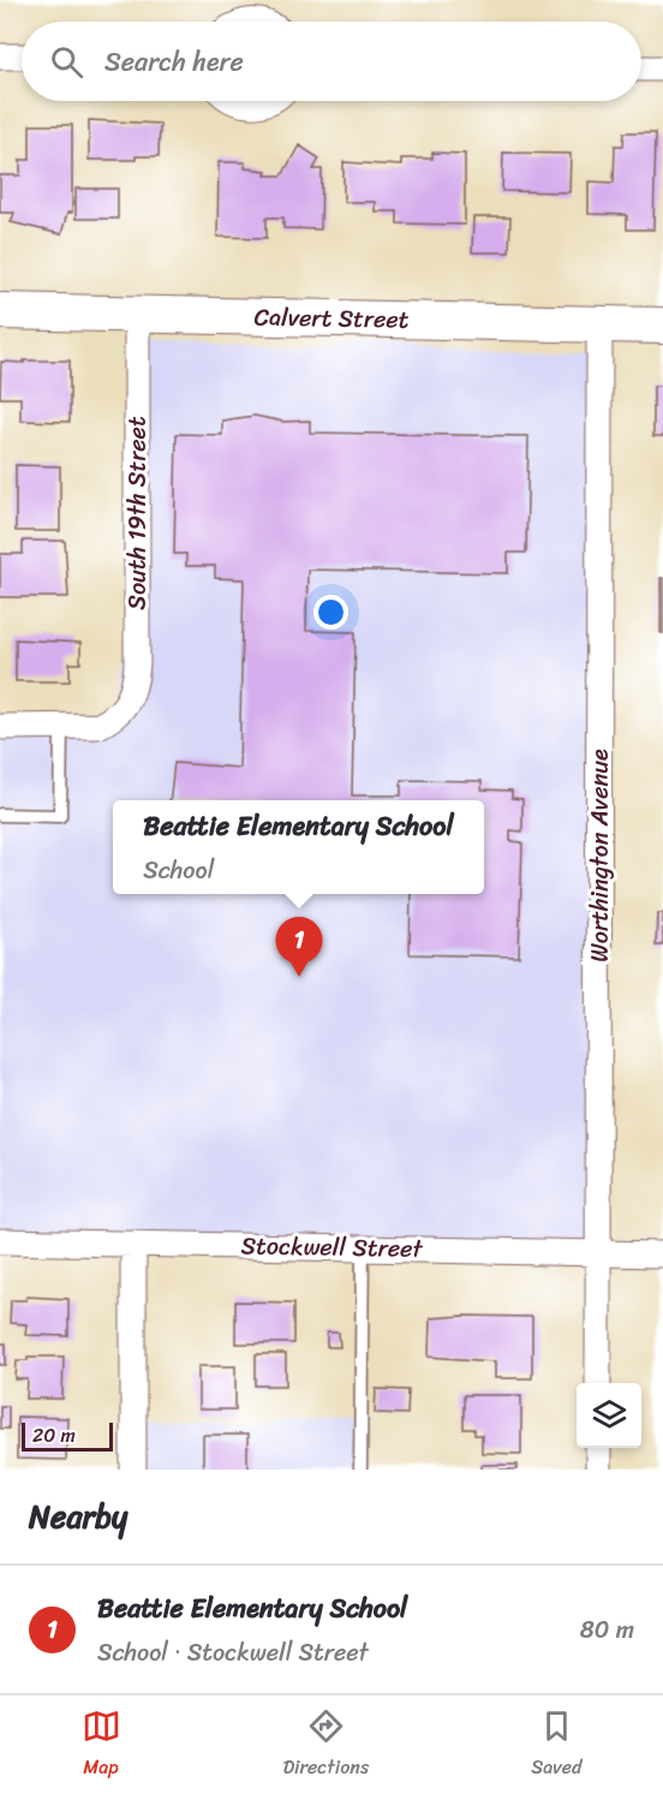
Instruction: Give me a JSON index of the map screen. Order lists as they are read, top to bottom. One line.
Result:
{"streets":{"street":["Calvert Street","South 19th Street","Worthington Avenue","Stockwell Street"]},"crossings":[["Calvert Street","South 19th Street"],["Calvert Street","Worthington Avenue"],["Worthington Avenue","Stockwell Street"]],"scale_bar":"20 m","page":{"search":"Search here","popup":["Beattie Elementary School","School"],"pins":"1","scale":"20 m","heading":"Nearby","list":[{"mark":"1","name":"Beattie Elementary School","note":"School · Stockwell Street","value":"80 m"}],"nav":["Map","Directions","Saved"]}}
